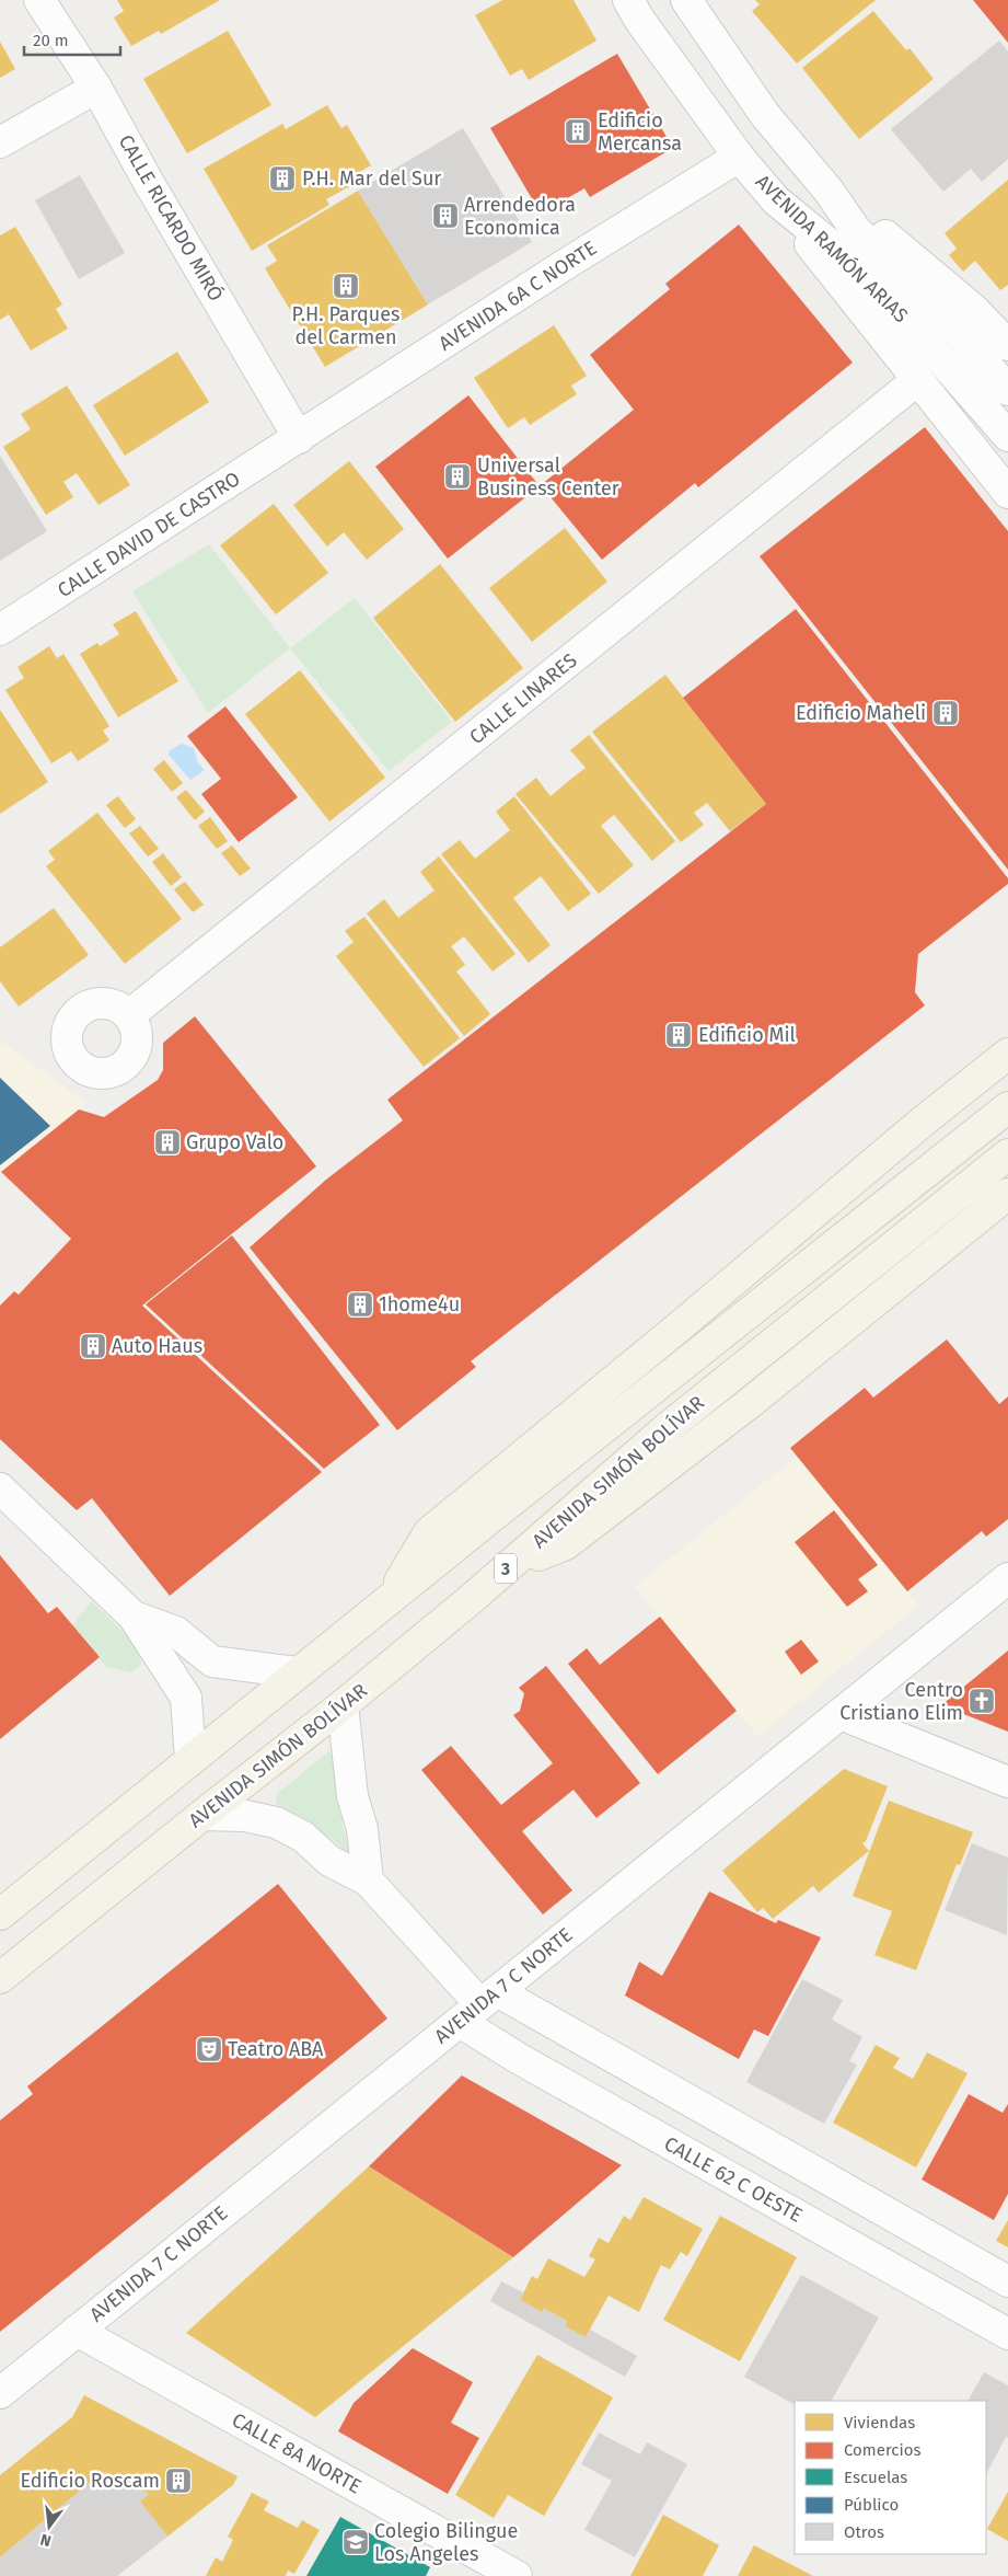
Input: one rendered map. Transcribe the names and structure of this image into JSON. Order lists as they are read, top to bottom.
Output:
{
  "streets": {
    "main road": ["AVENIDA SIMÓN BOLÍVAR", "3"],
    "street": [
      "CALLE RICARDO MIRÓ",
      "AVENIDA RAMÓN ARIAS",
      "AVENIDA 6A C NORTE",
      "CALLE DAVID DE CASTRO",
      "CALLE LINARES",
      "AVENIDA 7 C NORTE",
      "CALLE 62 C OESTE",
      "CALLE 8A NORTE"
    ]
  },
  "crossings": [
    ["CALLE RICARDO MIRÓ", "AVENIDA 6A C NORTE"],
    ["CALLE RICARDO MIRÓ", "CALLE DAVID DE CASTRO"],
    ["AVENIDA RAMÓN ARIAS", "AVENIDA 6A C NORTE"],
    ["AVENIDA 6A C NORTE", "CALLE DAVID DE CASTRO"],
    ["AVENIDA SIMÓN BOLÍVAR", "CALLE 62 C OESTE"],
    ["AVENIDA 7 C NORTE", "CALLE 62 C OESTE"],
    ["AVENIDA 7 C NORTE", "CALLE 8A NORTE"]
  ],
  "places": {
    "building": [
      "Edificio Mercansa",
      "P.H. Mar del Sur",
      "Arrendedora Economica",
      "P.H. Parques del Carmen",
      "Universal Business Center",
      "Edificio Maheli",
      "Edificio Mil",
      "Grupo Valo",
      "1home4u",
      "Auto Haus",
      "Edificio Roscam"
    ],
    "church": ["Centro Cristiano Elim"],
    "theatre": ["Teatro ABA"],
    "school or university": ["Colegio Bilingue Los Angeles"]
  },
  "legend": [
    "Viviendas",
    "Comercios",
    "Escuelas",
    "Público",
    "Otros"
  ],
  "scale_bar": "20 m",
  "north": "bottom"
}
